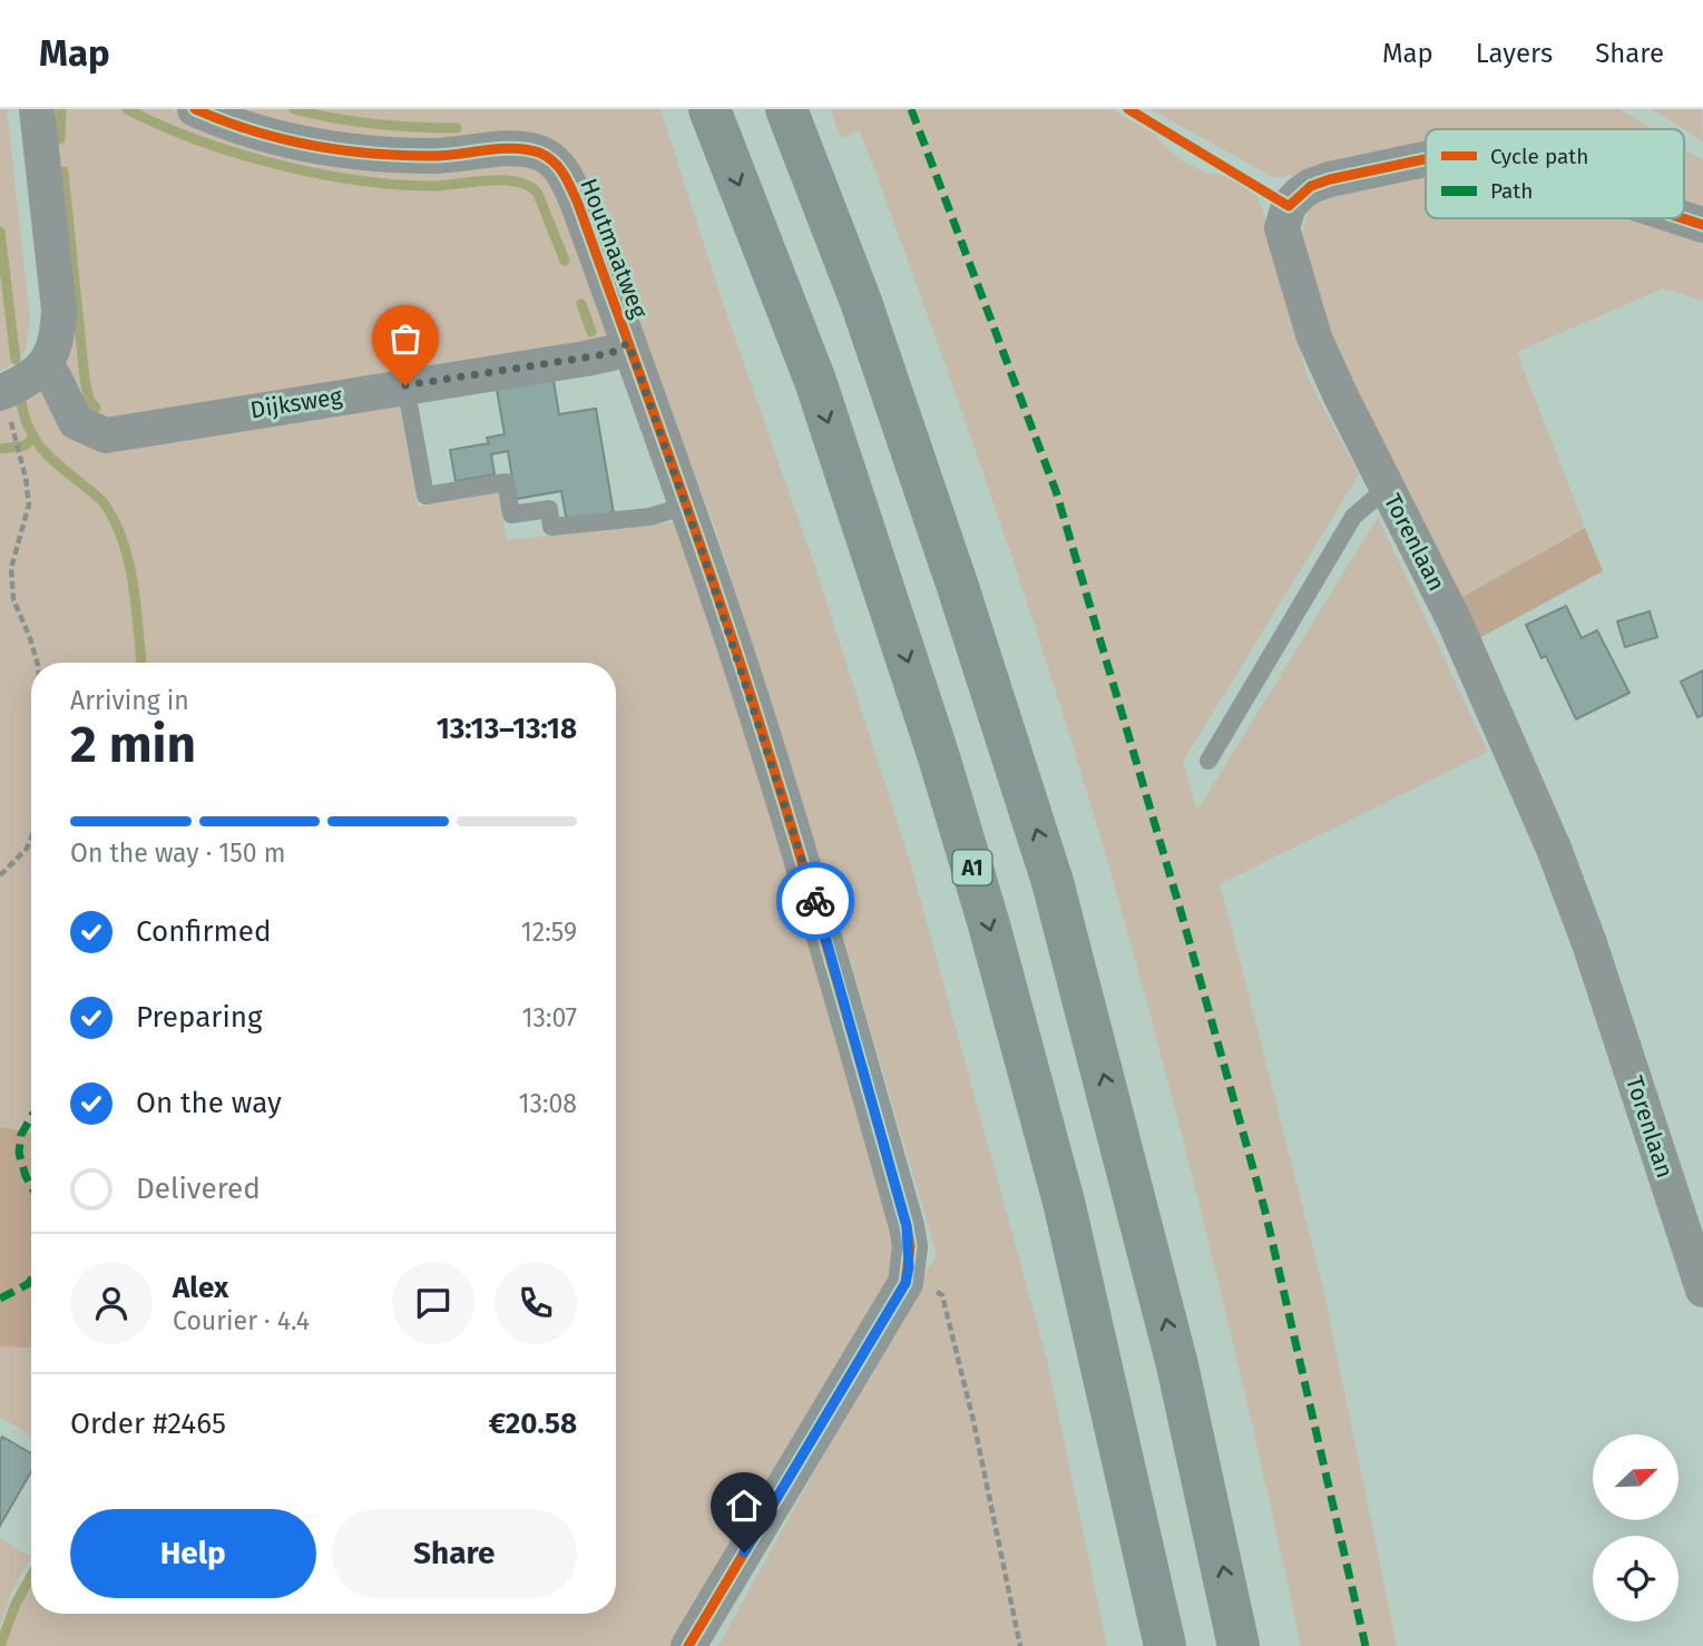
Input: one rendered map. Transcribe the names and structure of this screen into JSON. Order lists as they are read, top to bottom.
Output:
{
  "streets": {
    "highway": ["A1"],
    "street": ["Houtmaatweg", "Dijksweg", "Torenlaan"]
  },
  "crossings": [
    ["Houtmaatweg", "Dijksweg"]
  ],
  "legend": ["Cycle path", "Path"],
  "north": "top right",
  "page": {
    "header": "Map",
    "nav": ["Map", "Layers", "Share"],
    "heading": ["2 min", "Arriving in", "13:13–13:18"],
    "panel": [
      "Alex",
      "Courier · 4.4",
      "Order #2465",
      "€20.58"
    ],
    "bar": "On the way · 150 m",
    "list": [
      ["Confirmed", "12:59"],
      ["Preparing", "13:07"],
      ["On the way", "13:08"],
      "Delivered"
    ],
    "buttons": ["Help", "Share"]
  }
}
